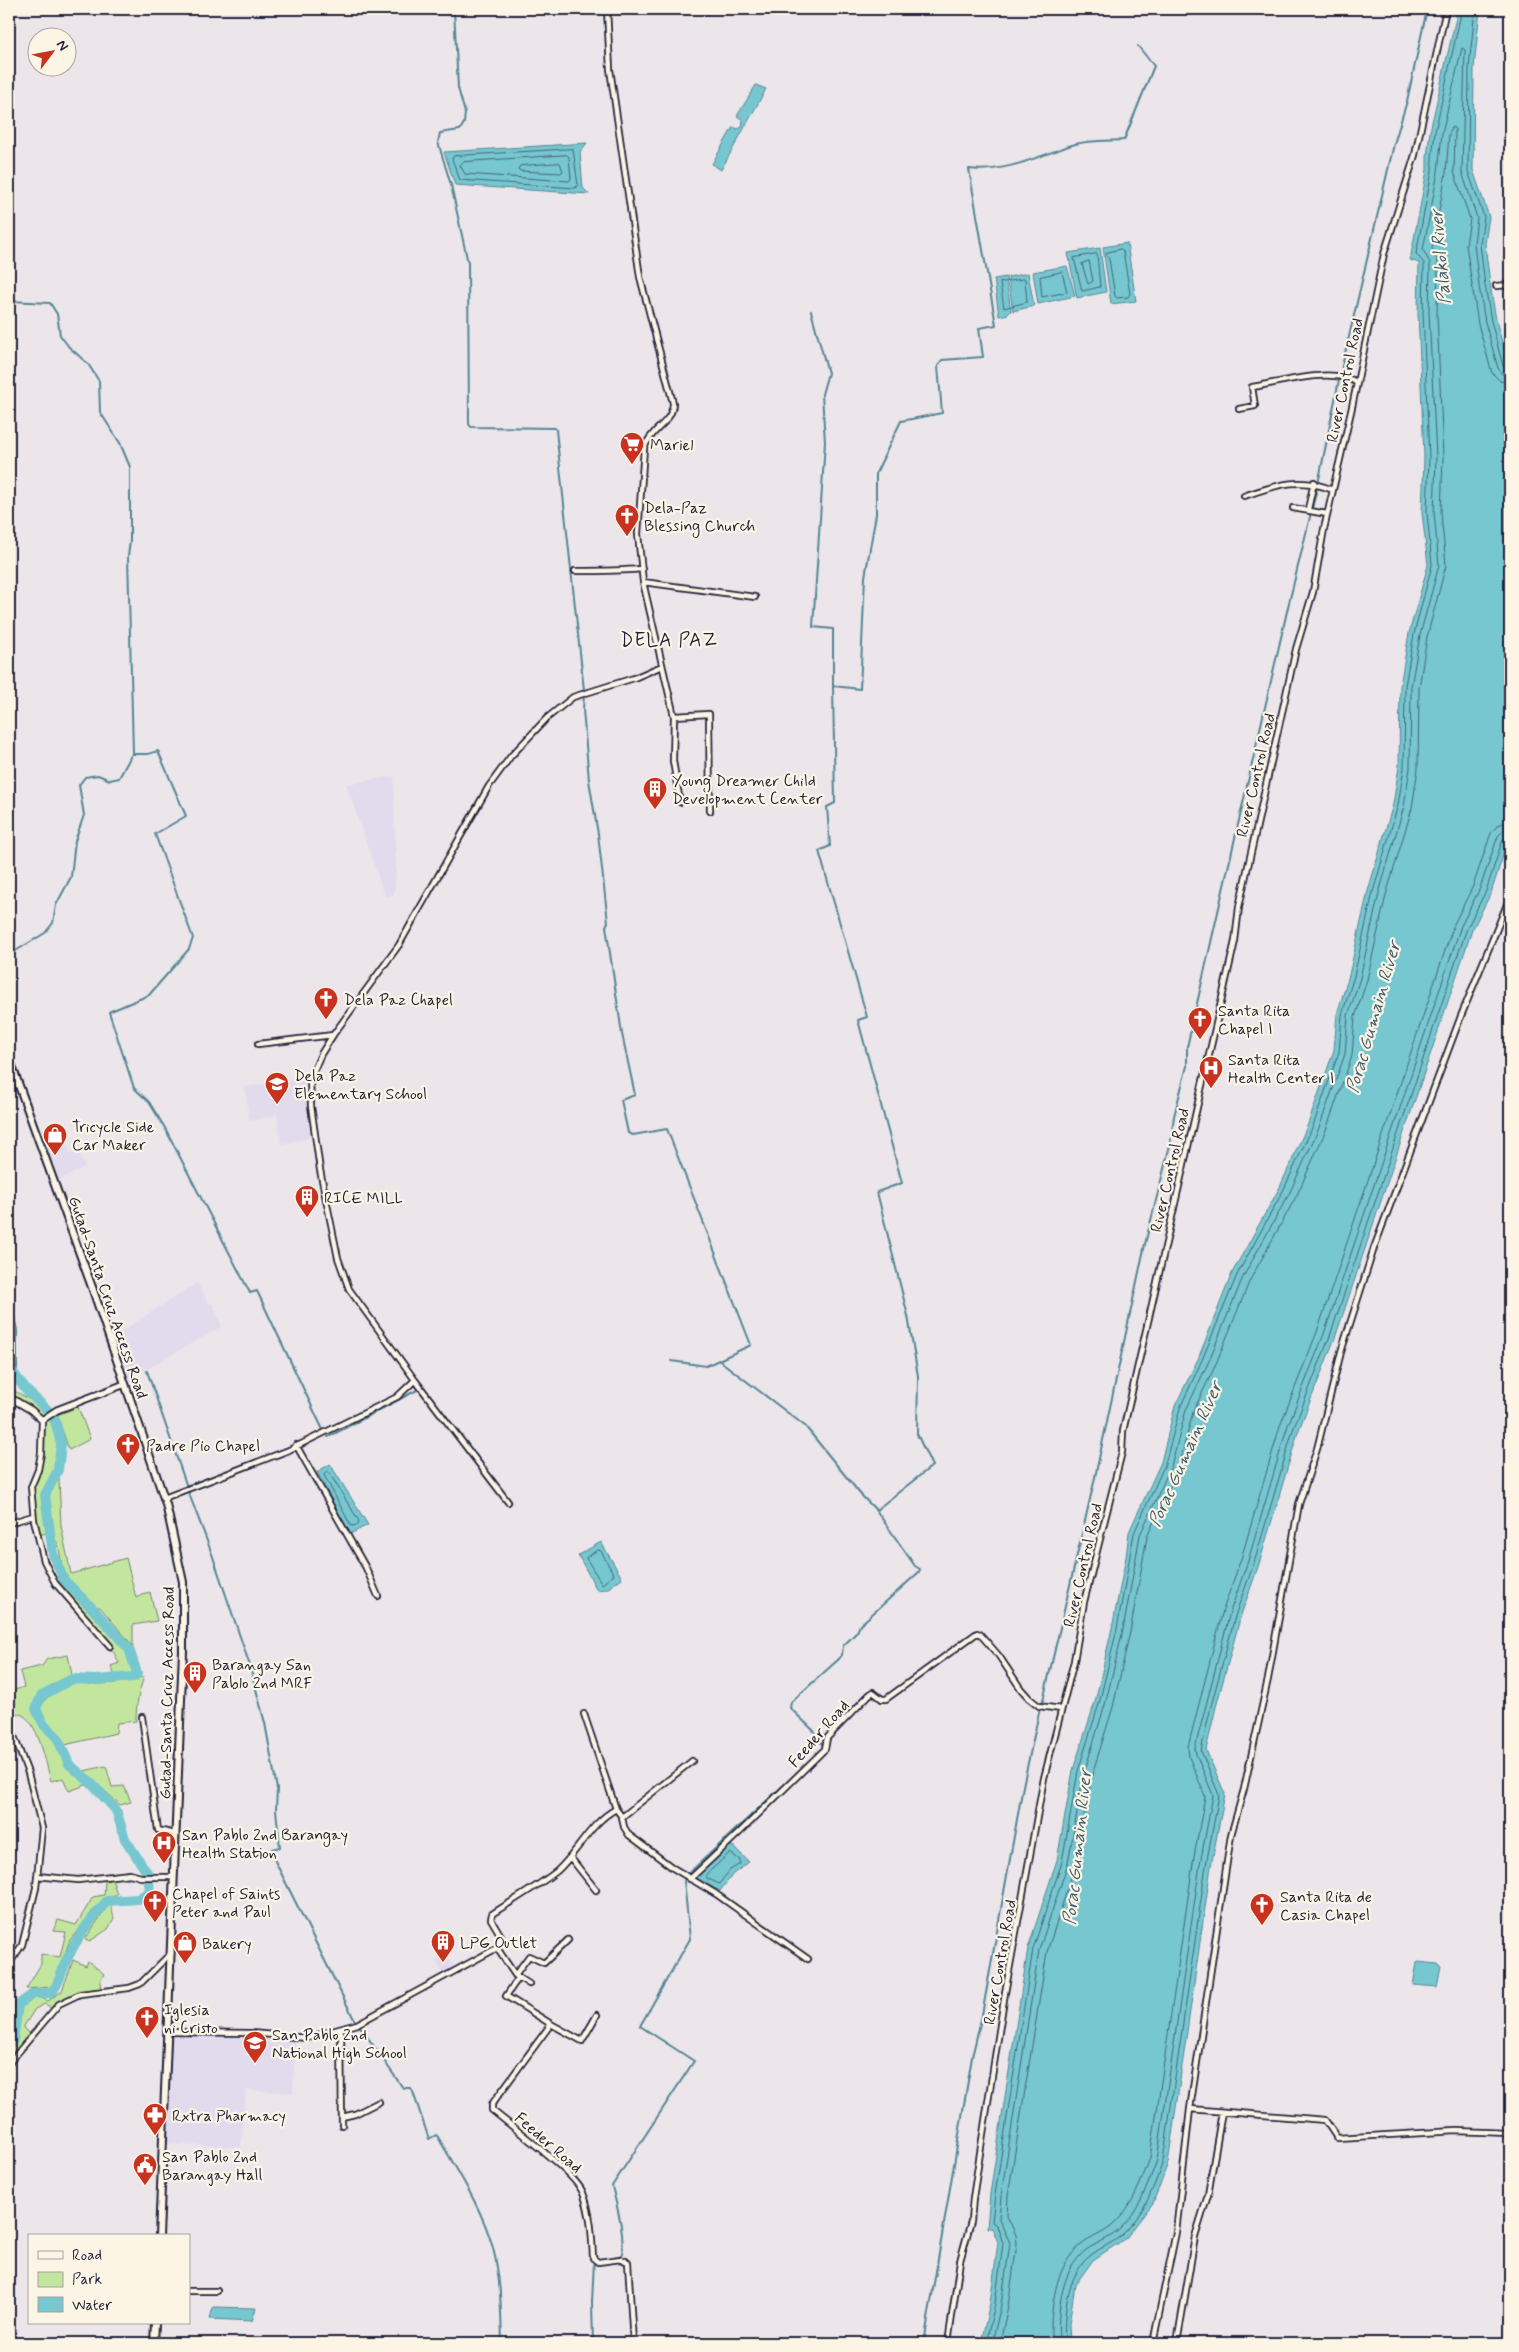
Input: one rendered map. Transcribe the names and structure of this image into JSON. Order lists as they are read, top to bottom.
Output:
{
  "streets": {
    "main road": ["Gutad-Santa Cruz Access Road"],
    "street": ["River Control Road", "Feeder Road"]
  },
  "crossings": [
    ["River Control Road", "Feeder Road"]
  ],
  "districts": ["DELA PAZ"],
  "water": ["Palakol River", "Porac Gumain River"],
  "places": {
    "supermarket": ["Mariel"],
    "church": [
      "Dela-Paz Blessing Church",
      "Dela Paz Chapel",
      "Santa Rita Chapel I",
      "Padre Pio Chapel",
      "Chapel of Saints Peter and Paul",
      "Santa Rita de Casia Chapel",
      "Iglesia ni Cristo"
    ],
    "building": [
      "Young Dreamer Child Development Center",
      "RICE MILL",
      "Barangay San Pablo 2nd MRF",
      "LPG Outlet"
    ],
    "hospital": ["Santa Rita Health Center I", "San Pablo 2nd Barangay Health Station"],
    "school or university": ["Dela Paz Elementary School", "San Pablo 2nd National High School"],
    "shop": ["Tricycle Side Car Maker", "Bakery"],
    "pharmacy": ["Rxtra Pharmacy"],
    "public building": ["San Pablo 2nd Barangay Hall"]
  },
  "legend": ["Road", "Park", "Water"],
  "north": "top right"
}
